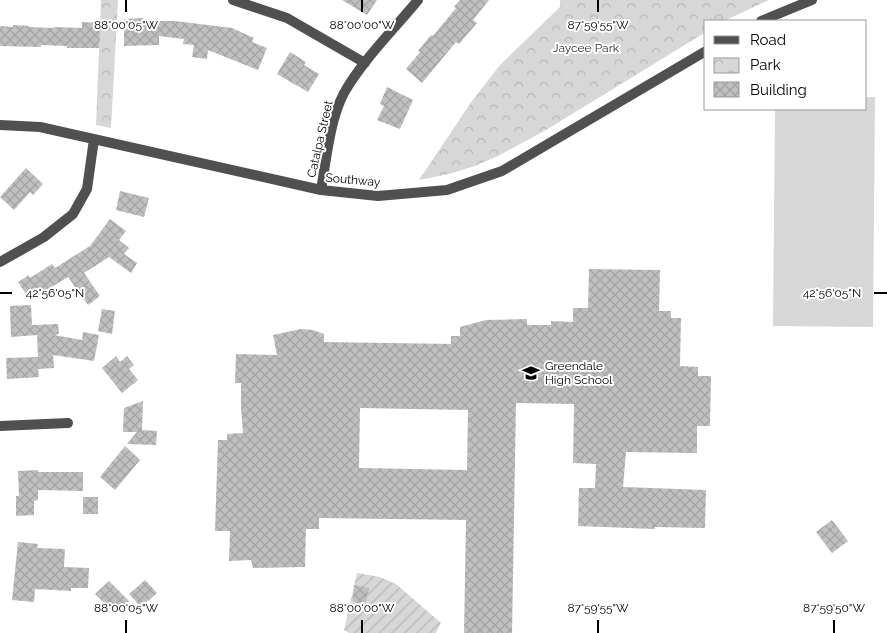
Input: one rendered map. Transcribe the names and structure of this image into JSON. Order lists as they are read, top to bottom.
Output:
{
  "streets": {
    "street": ["Catalpa Street", "Southway"]
  },
  "crossings": [
    ["Catalpa Street", "Southway"]
  ],
  "parks": ["Jaycee Park"],
  "places": {
    "school or university": ["Greendale High School"]
  },
  "legend": ["Road", "Park", "Building"],
  "coordinates": [
    "88°00'05\"W",
    "88°00'00\"W",
    "87°59'55\"W",
    "42°56'05\"N",
    "87°59'50\"W"
  ]
}
